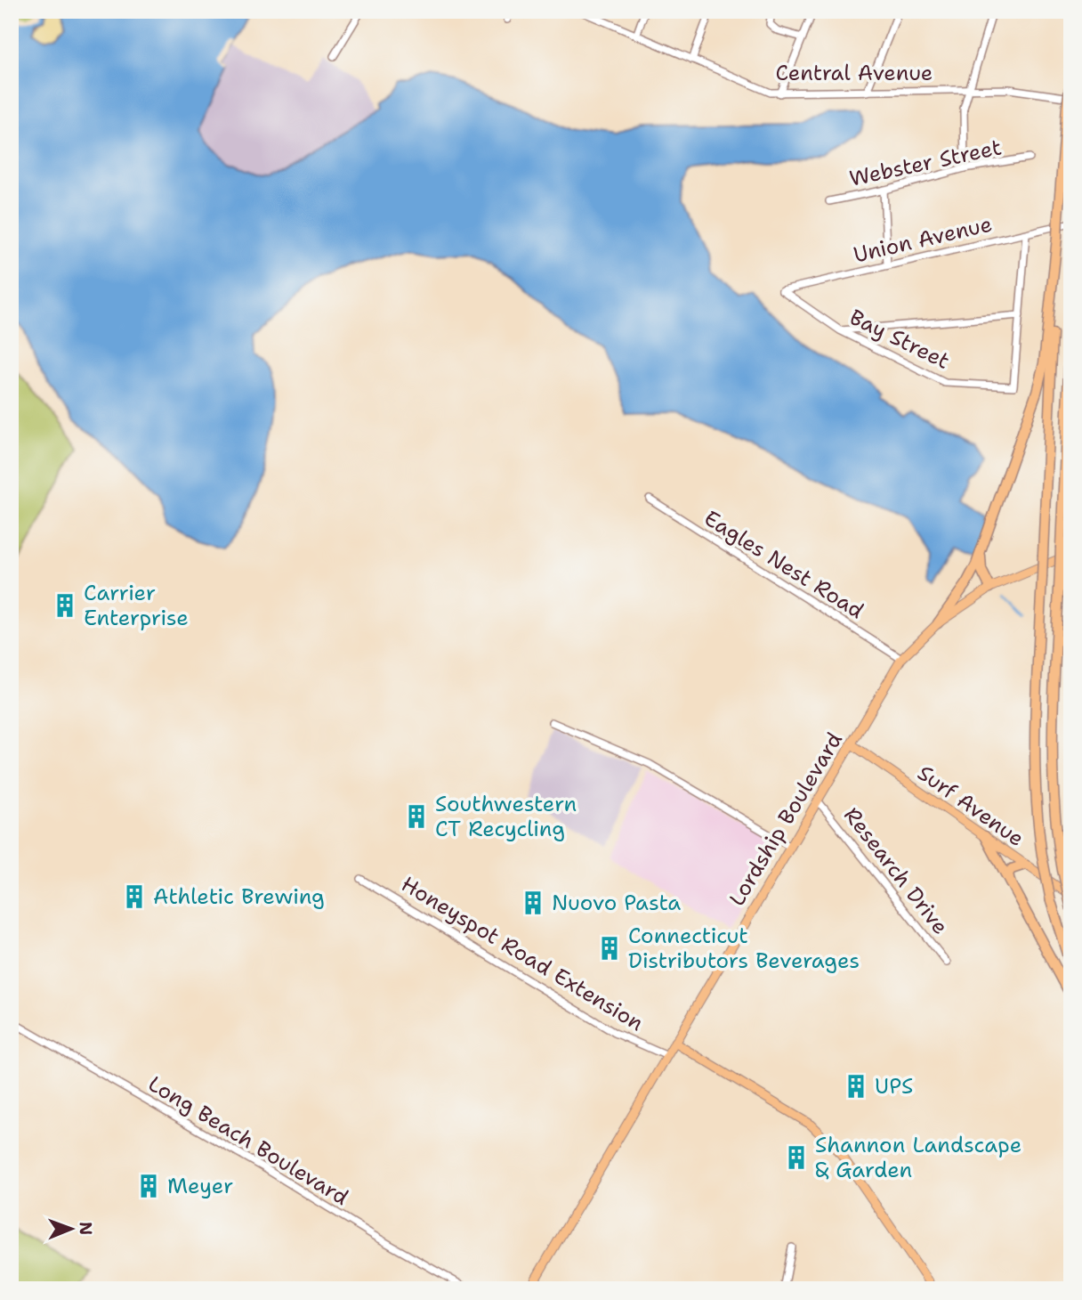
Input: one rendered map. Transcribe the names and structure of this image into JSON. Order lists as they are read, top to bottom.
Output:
{
  "streets": {
    "main road": ["Surf Avenue", "Lordship Boulevard"],
    "street": [
      "Central Avenue",
      "Webster Street",
      "Union Avenue",
      "Bay Street",
      "Eagles Nest Road",
      "Research Drive",
      "Honeyspot Road Extension",
      "Long Beach Boulevard"
    ]
  },
  "crossings": [
    ["Union Avenue", "Bay Street"],
    ["Eagles Nest Road", "Lordship Boulevard"],
    ["Surf Avenue", "Lordship Boulevard"],
    ["Lordship Boulevard", "Research Drive"],
    ["Lordship Boulevard", "Honeyspot Road Extension"]
  ],
  "places": {
    "building": [
      "Carrier Enterprise",
      "Southwestern CT Recycling",
      "Athletic Brewing",
      "Nuovo Pasta",
      "Connecticut Distributors Beverages",
      "UPS",
      "Shannon Landscape & Garden",
      "Meyer"
    ]
  },
  "north": "right"
}
